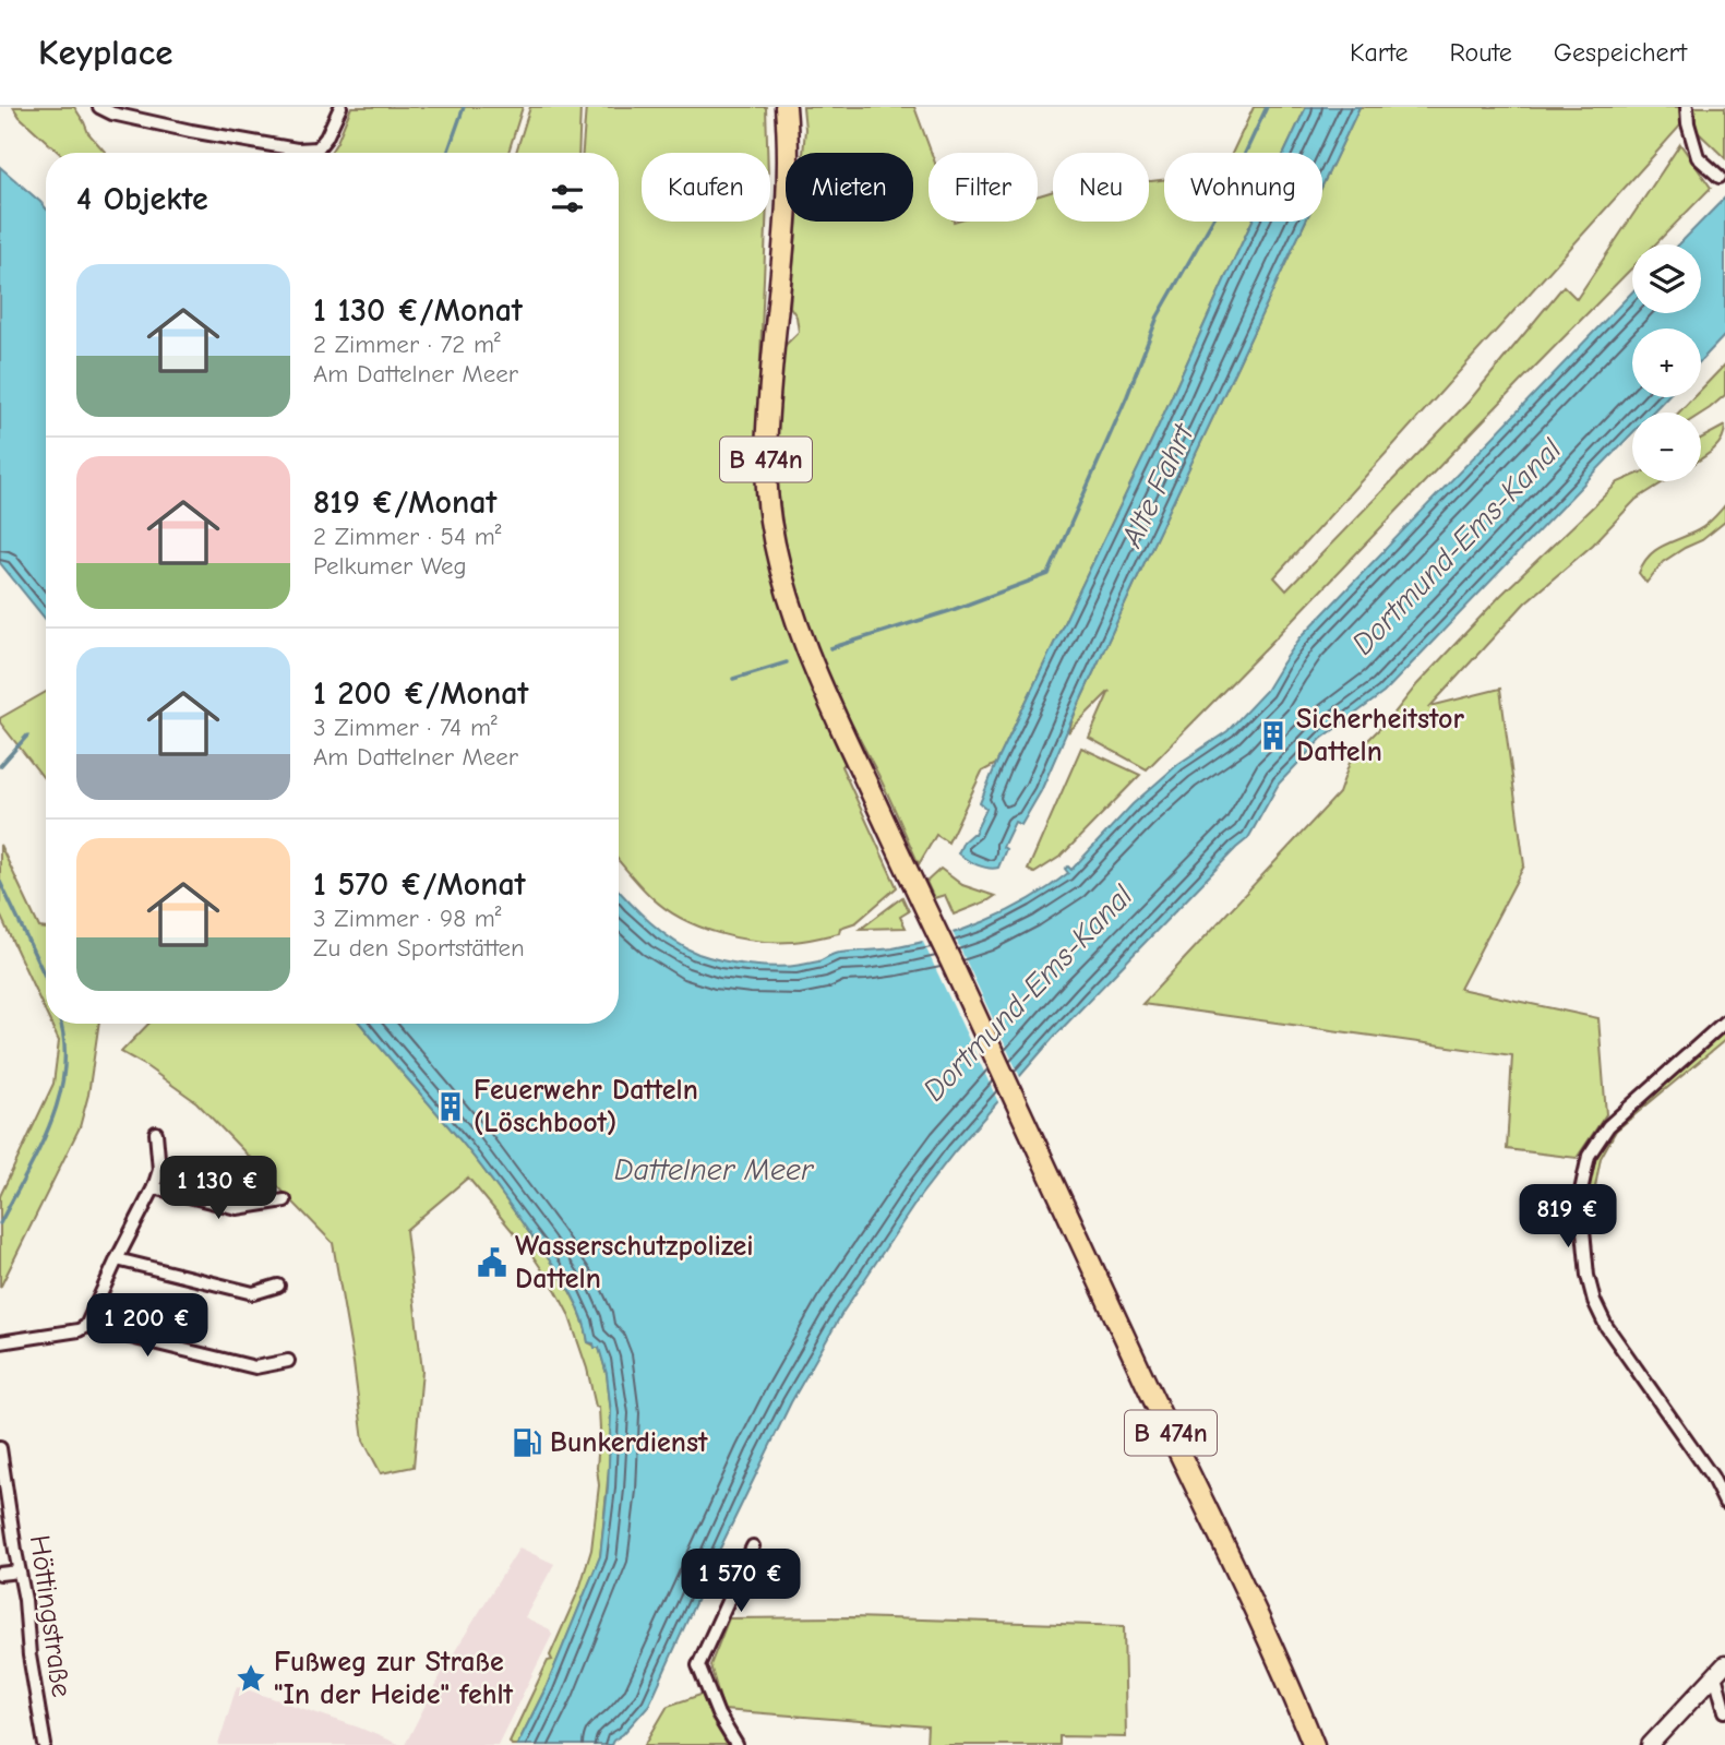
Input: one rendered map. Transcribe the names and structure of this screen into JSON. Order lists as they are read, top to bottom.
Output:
{
  "streets": {
    "main road": ["B 474n"],
    "street": ["Höttingstraße"]
  },
  "water": ["Alte Fahrt", "Dortmund-Ems-Kanal", "Dattelner Meer"],
  "places": {
    "building": ["Sicherheitstor Datteln", "Feuerwehr Datteln (Löschboot)"],
    "public building": ["Wasserschutzpolizei Datteln"],
    "fuel station": ["Bunkerdienst"],
    "place": ["Fußweg zur Straße \"In der Heide\" fehlt"]
  },
  "page": {
    "header": "Keyplace",
    "nav": ["Karte", "Route", "Gespeichert"],
    "chip": [
      "Kaufen",
      "Mieten",
      "Filter",
      "Neu",
      "Wohnung"
    ],
    "heading": "4 Objekte",
    "map_buttons": ["+", "−"],
    "list": [
      {
        "name": "1 130 €/Monat",
        "note": "2 Zimmer · 72 m² · Am Dattelner Meer"
      },
      {
        "name": "819 €/Monat",
        "note": "2 Zimmer · 54 m² · Pelkumer Weg"
      },
      {
        "name": "1 200 €/Monat",
        "note": "3 Zimmer · 74 m² · Am Dattelner Meer"
      },
      {
        "name": "1 570 €/Monat",
        "note": "3 Zimmer · 98 m² · Zu den Sportstätten"
      }
    ],
    "price": [
      "1 130 €",
      "819 €",
      "1 200 €",
      "1 570 €"
    ]
  }
}
